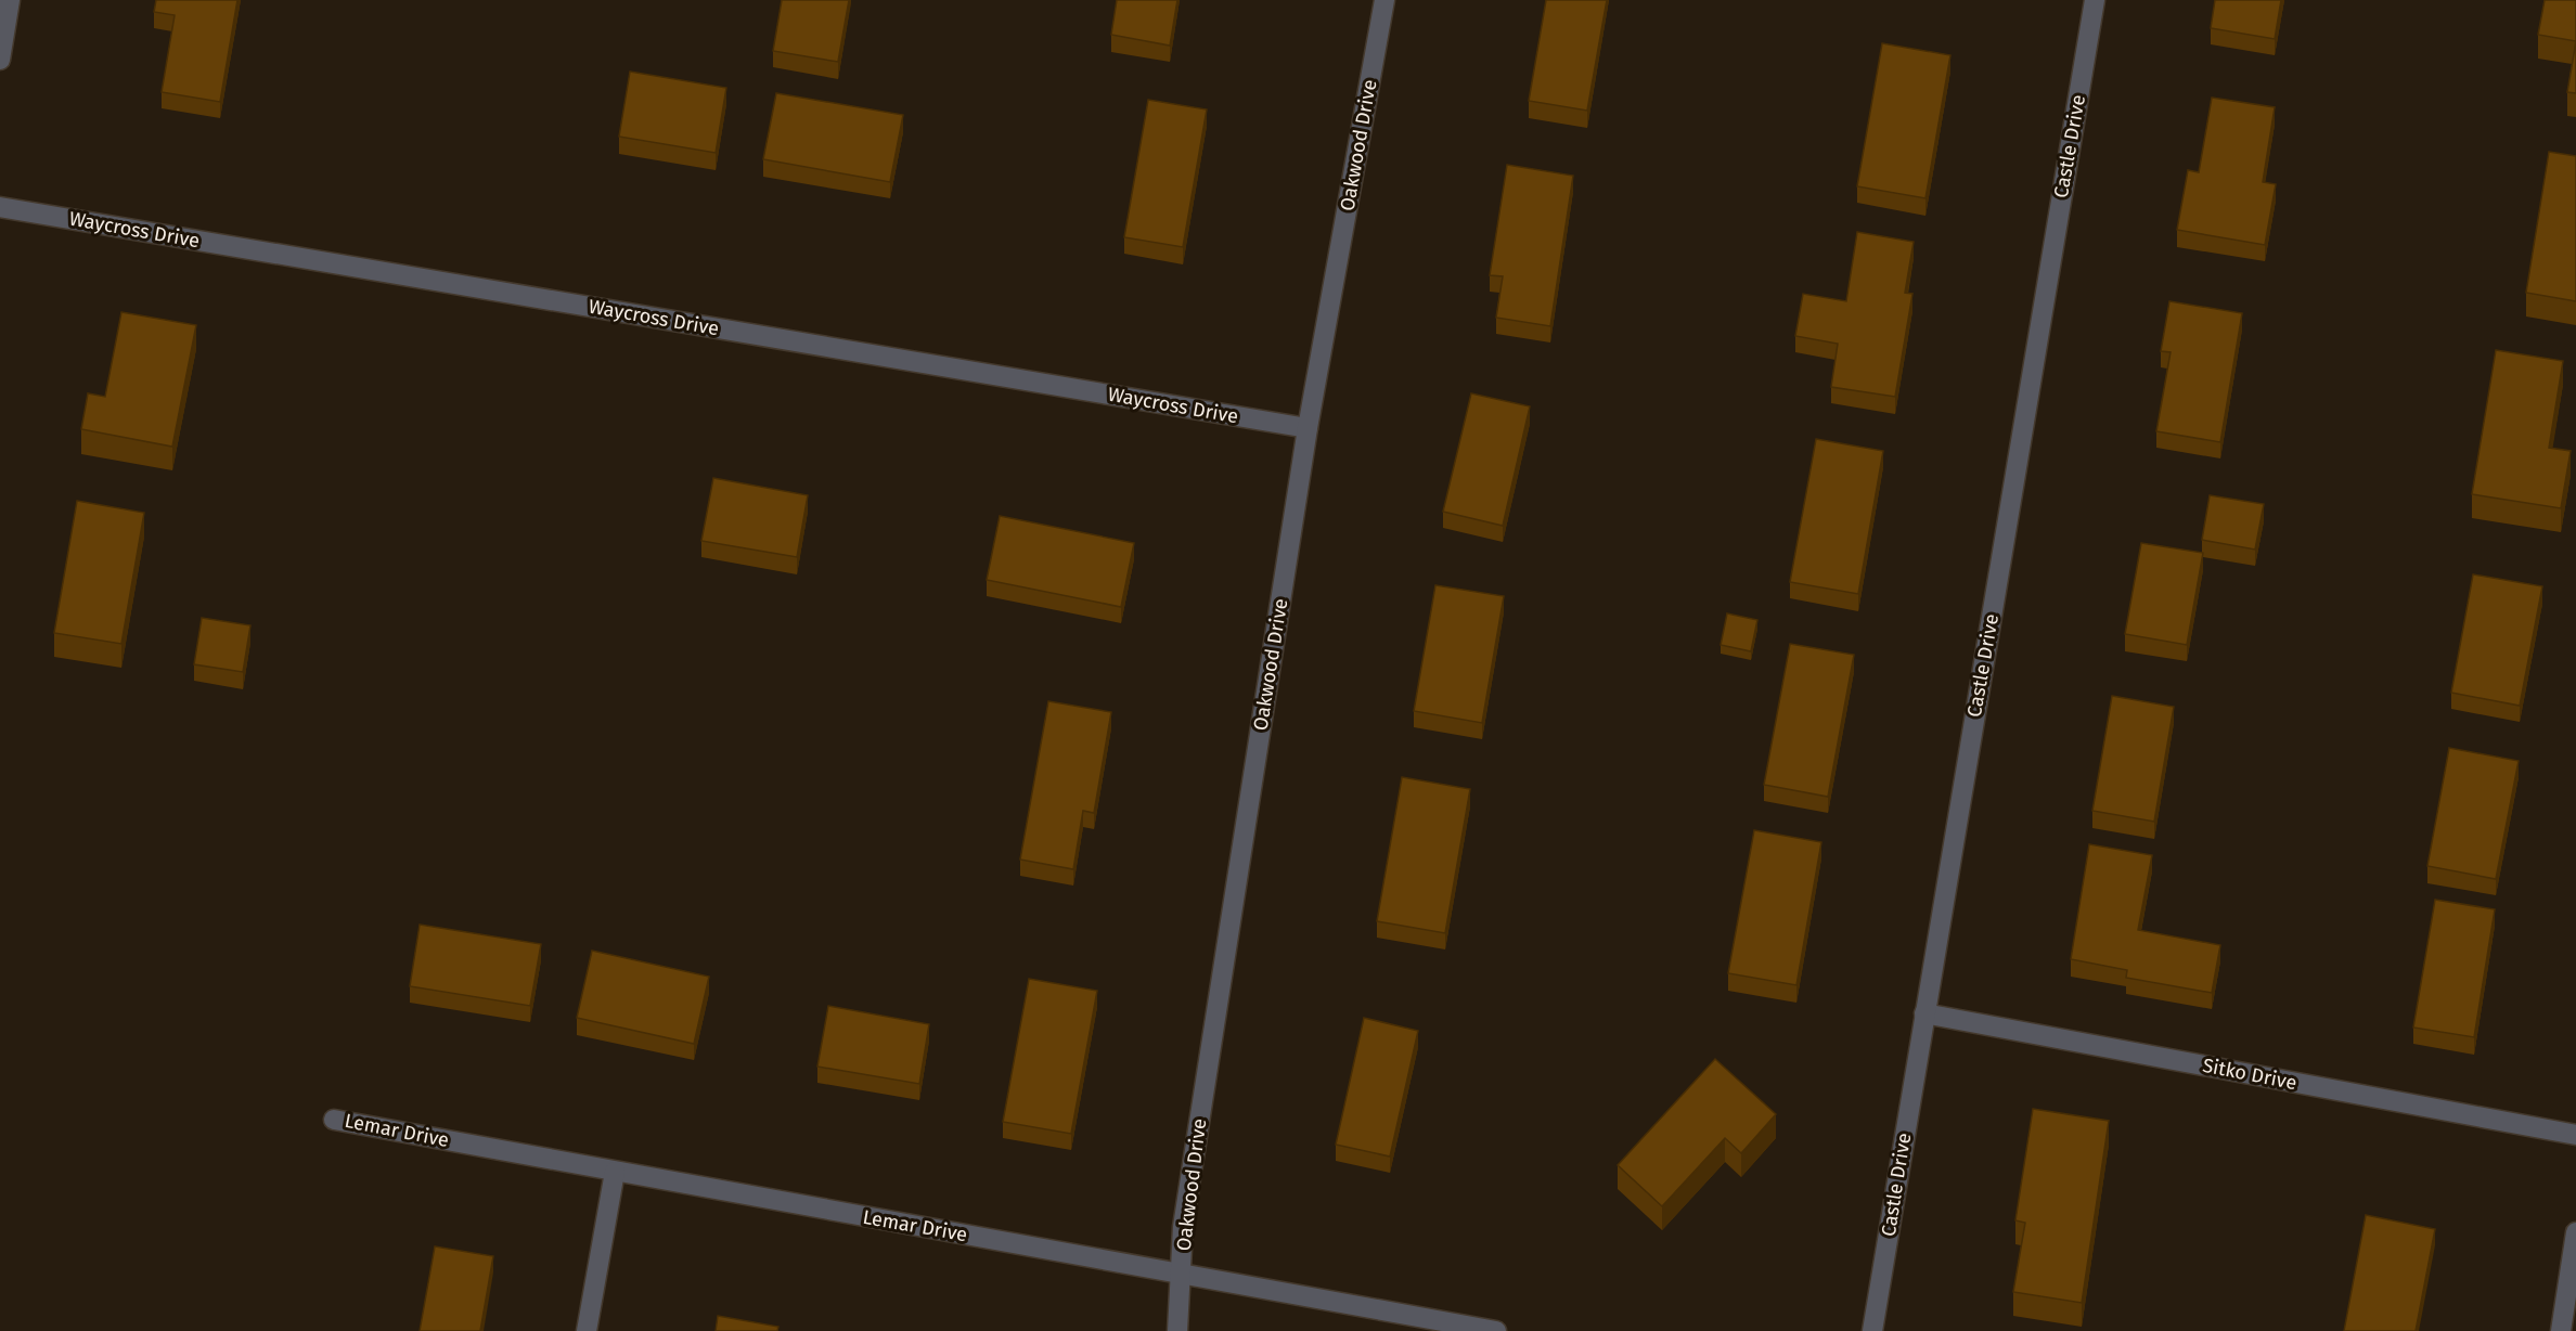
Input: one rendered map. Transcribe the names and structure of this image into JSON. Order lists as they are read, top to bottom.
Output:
{
  "streets": {
    "street": [
      "Oakwood Drive",
      "Castle Drive",
      "Waycross Drive",
      "Sitko Drive",
      "Lemar Drive"
    ]
  },
  "crossings": [
    ["Oakwood Drive", "Waycross Drive"],
    ["Oakwood Drive", "Lemar Drive"],
    ["Castle Drive", "Sitko Drive"]
  ]
}
